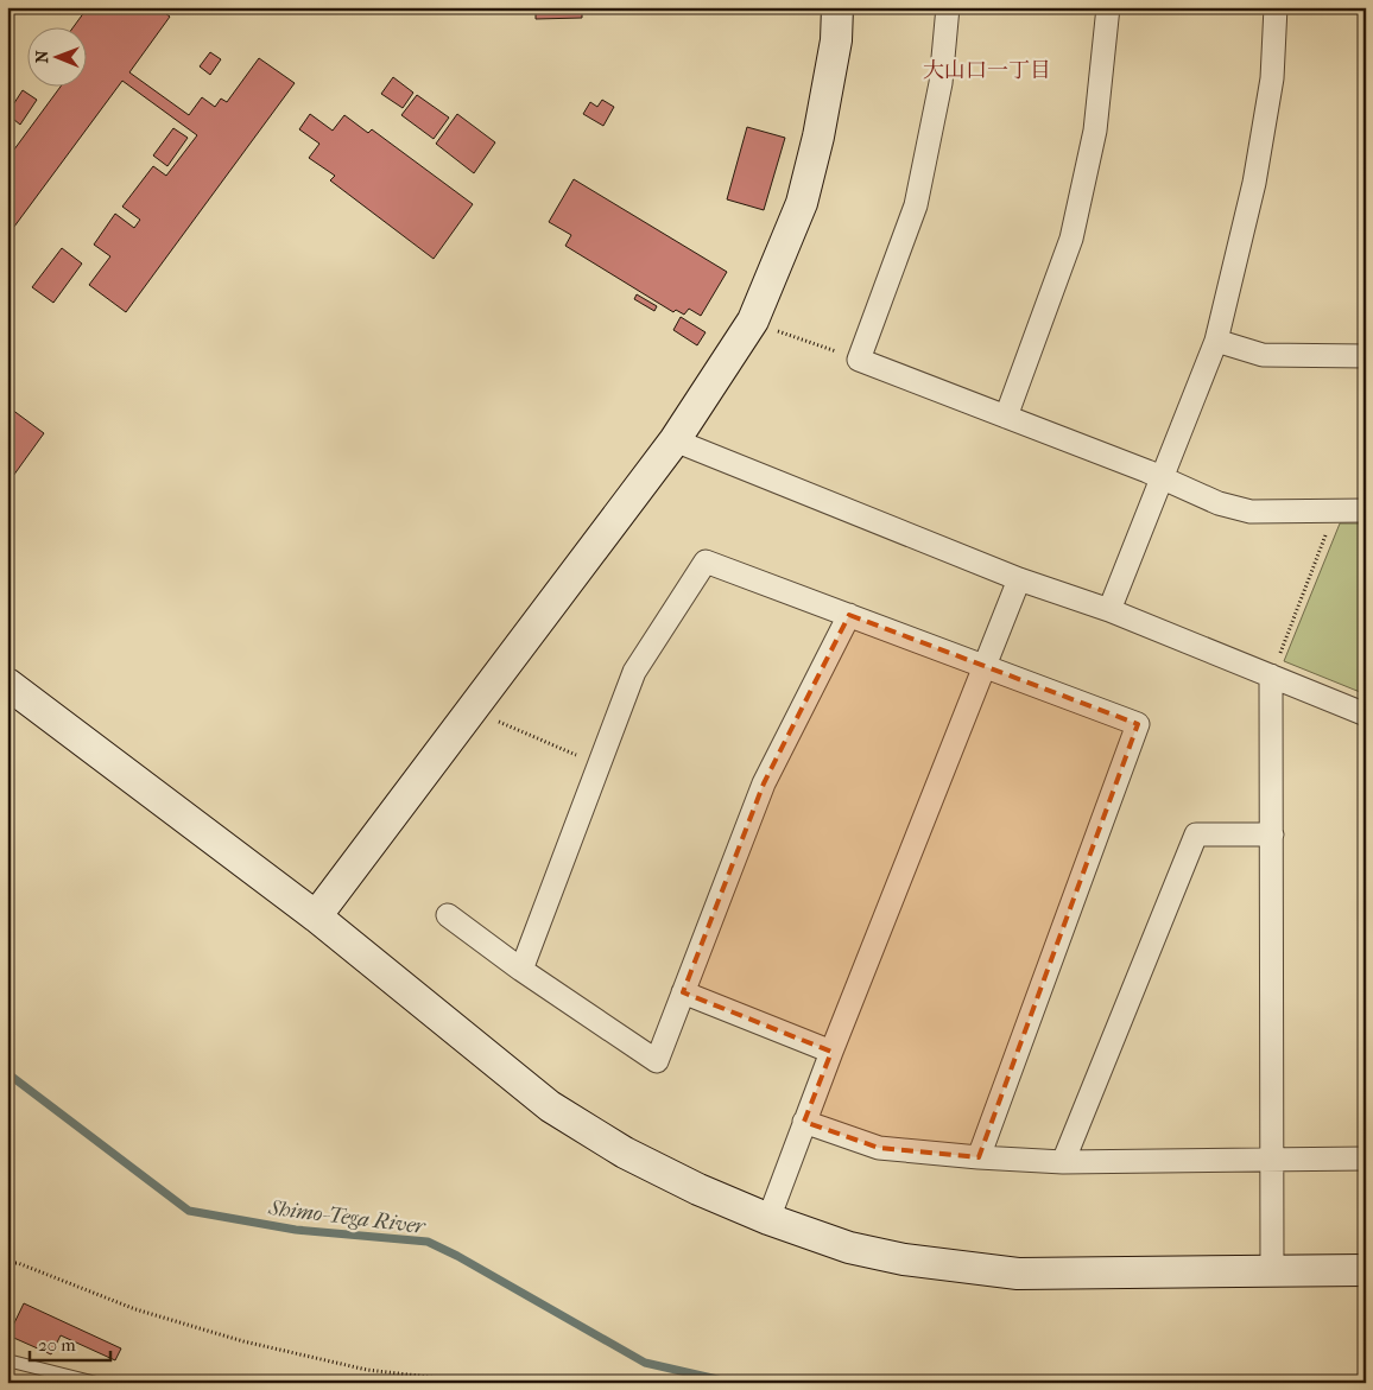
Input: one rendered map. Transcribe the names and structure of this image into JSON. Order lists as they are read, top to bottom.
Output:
{
  "districts": ["大山口一丁目"],
  "water": ["Shimo-Tega River"],
  "scale_bar": "20 m",
  "north": "left"
}
